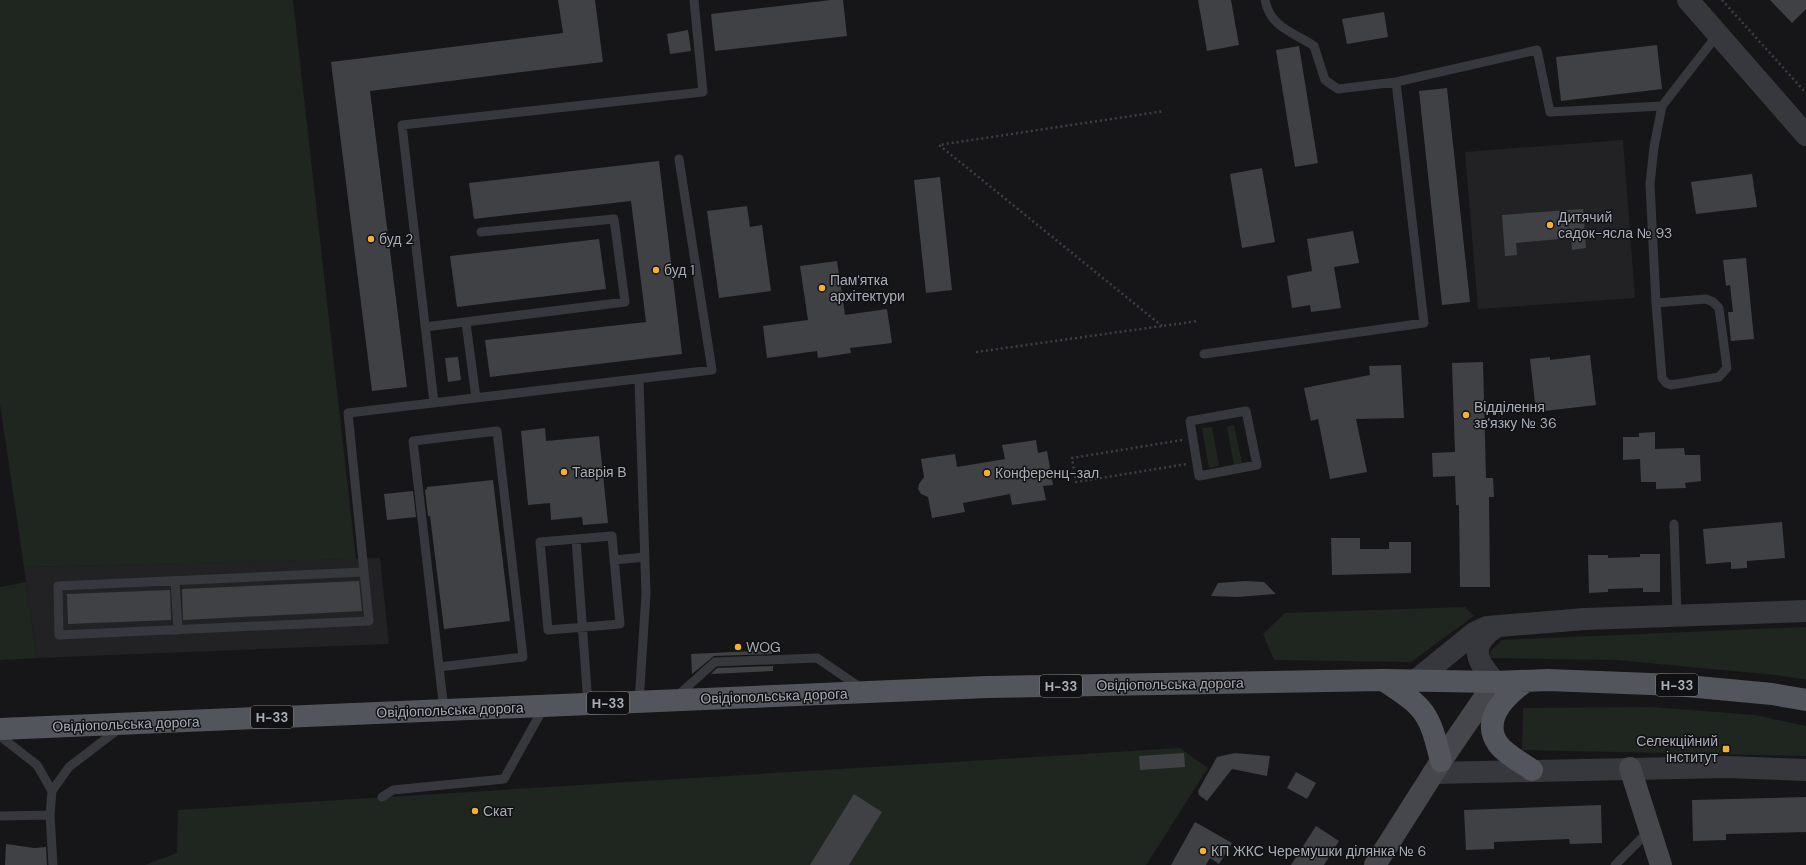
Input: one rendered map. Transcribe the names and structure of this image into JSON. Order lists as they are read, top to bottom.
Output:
{
  "streets": {
    "main road": ["Овідіопольська дорога", "Н-33"]
  },
  "places": {
    "other": [
      "Дитячий садок-ясла № 93",
      "буд 2",
      "буд 1",
      "Пам'ятка архітектури",
      "Відділення зв'язку № 36",
      "Таврія В",
      "Конференц-зал",
      "WOG",
      "Скат",
      "КП ЖКС Черемушки ділянка № 6"
    ],
    "transit": ["Селекційний інститут"]
  }
}
